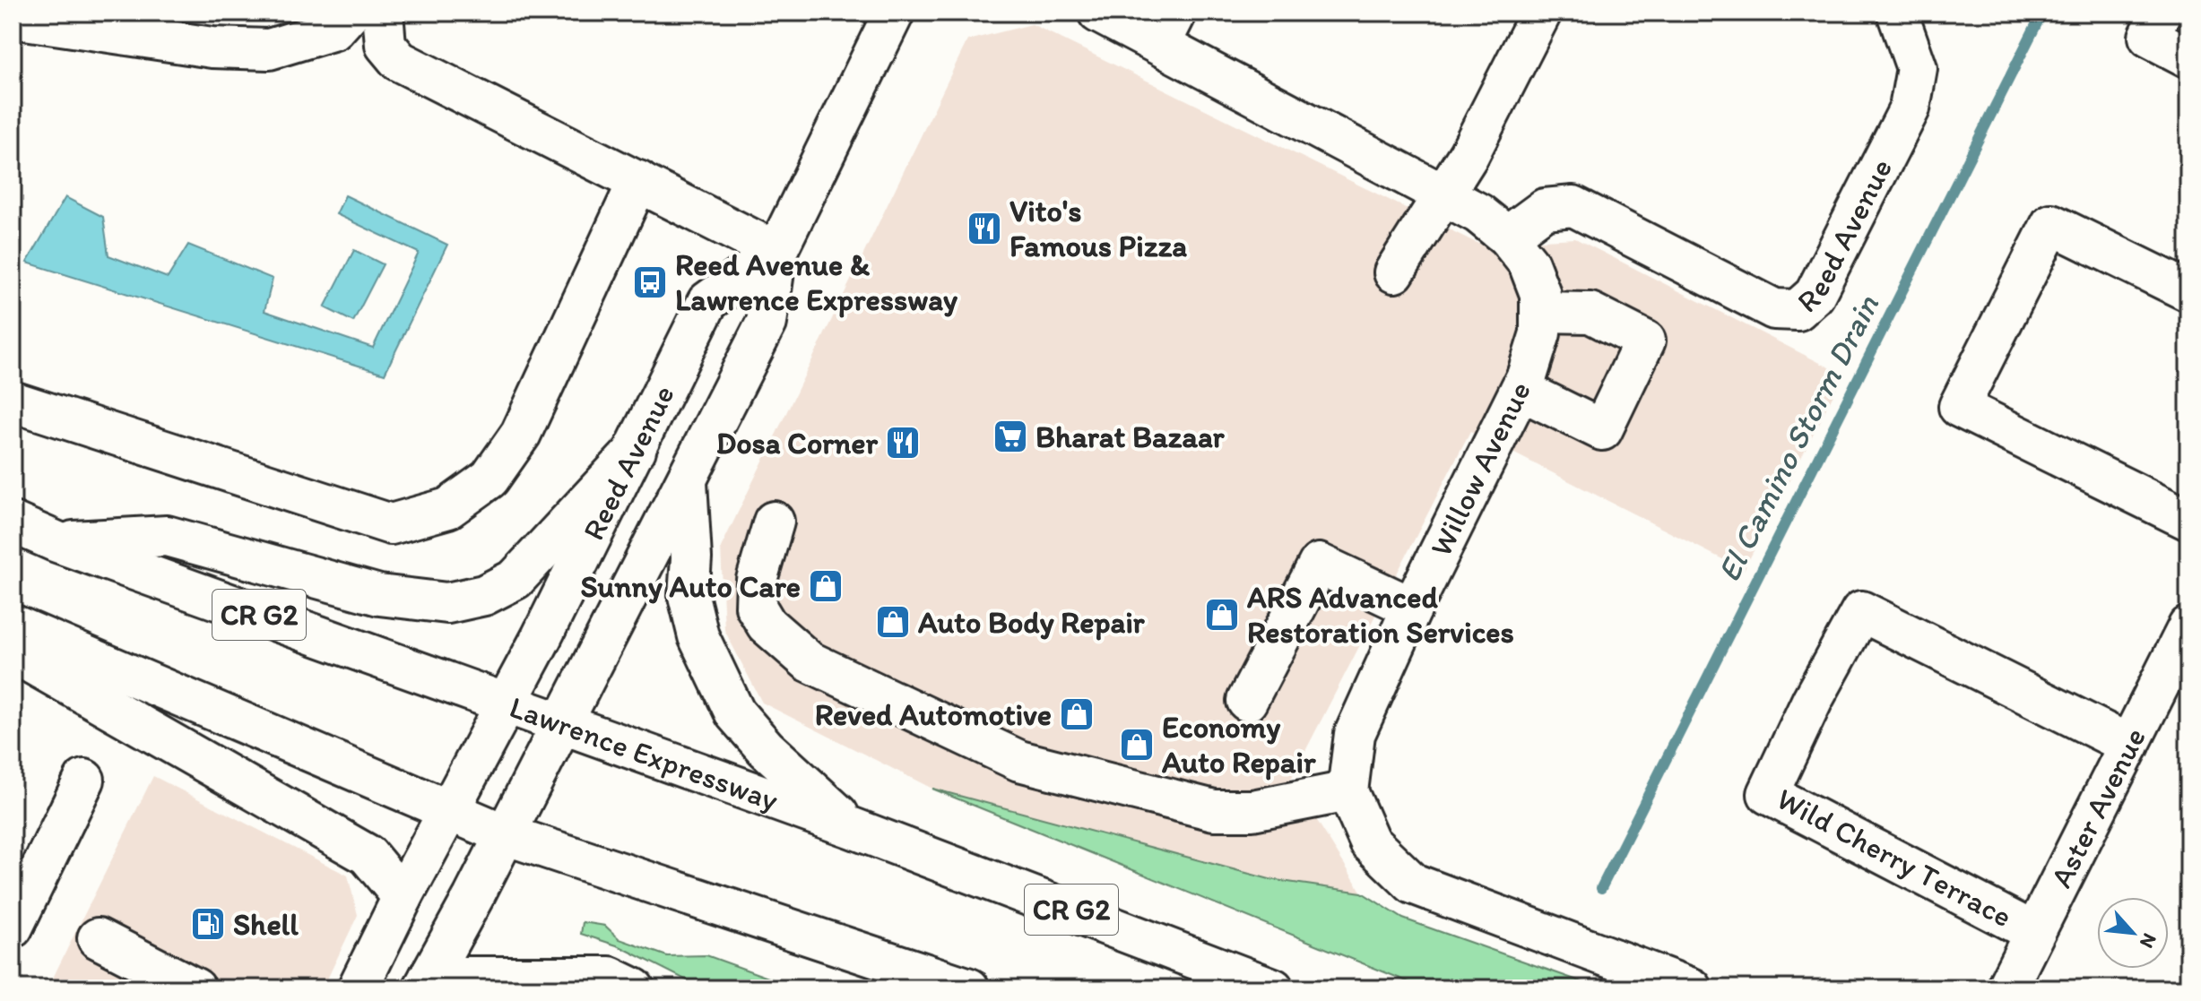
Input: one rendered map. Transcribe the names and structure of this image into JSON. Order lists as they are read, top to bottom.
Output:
{
  "streets": {
    "main road": [
      "Reed Avenue",
      "Willow Avenue",
      "CR G2",
      "Lawrence Expressway",
      "Aster Avenue",
      "Wild Cherry Terrace"
    ]
  },
  "crossings": [
    ["Reed Avenue", "Willow Avenue"],
    ["Reed Avenue", "Lawrence Expressway"],
    ["Aster Avenue", "Wild Cherry Terrace"]
  ],
  "water": ["El Camino Storm Drain"],
  "places": {
    "restaurant": ["Vito's Famous Pizza", "Dosa Corner"],
    "bus stop": ["Reed Avenue & Lawrence Expressway"],
    "supermarket": ["Bharat Bazaar"],
    "shop": [
      "Sunny Auto Care",
      "ARS Advanced Restoration Services",
      "Auto Body Repair",
      "Reved Automotive",
      "Economy Auto Repair"
    ],
    "fuel station": ["Shell"]
  },
  "north": "bottom right"
}
